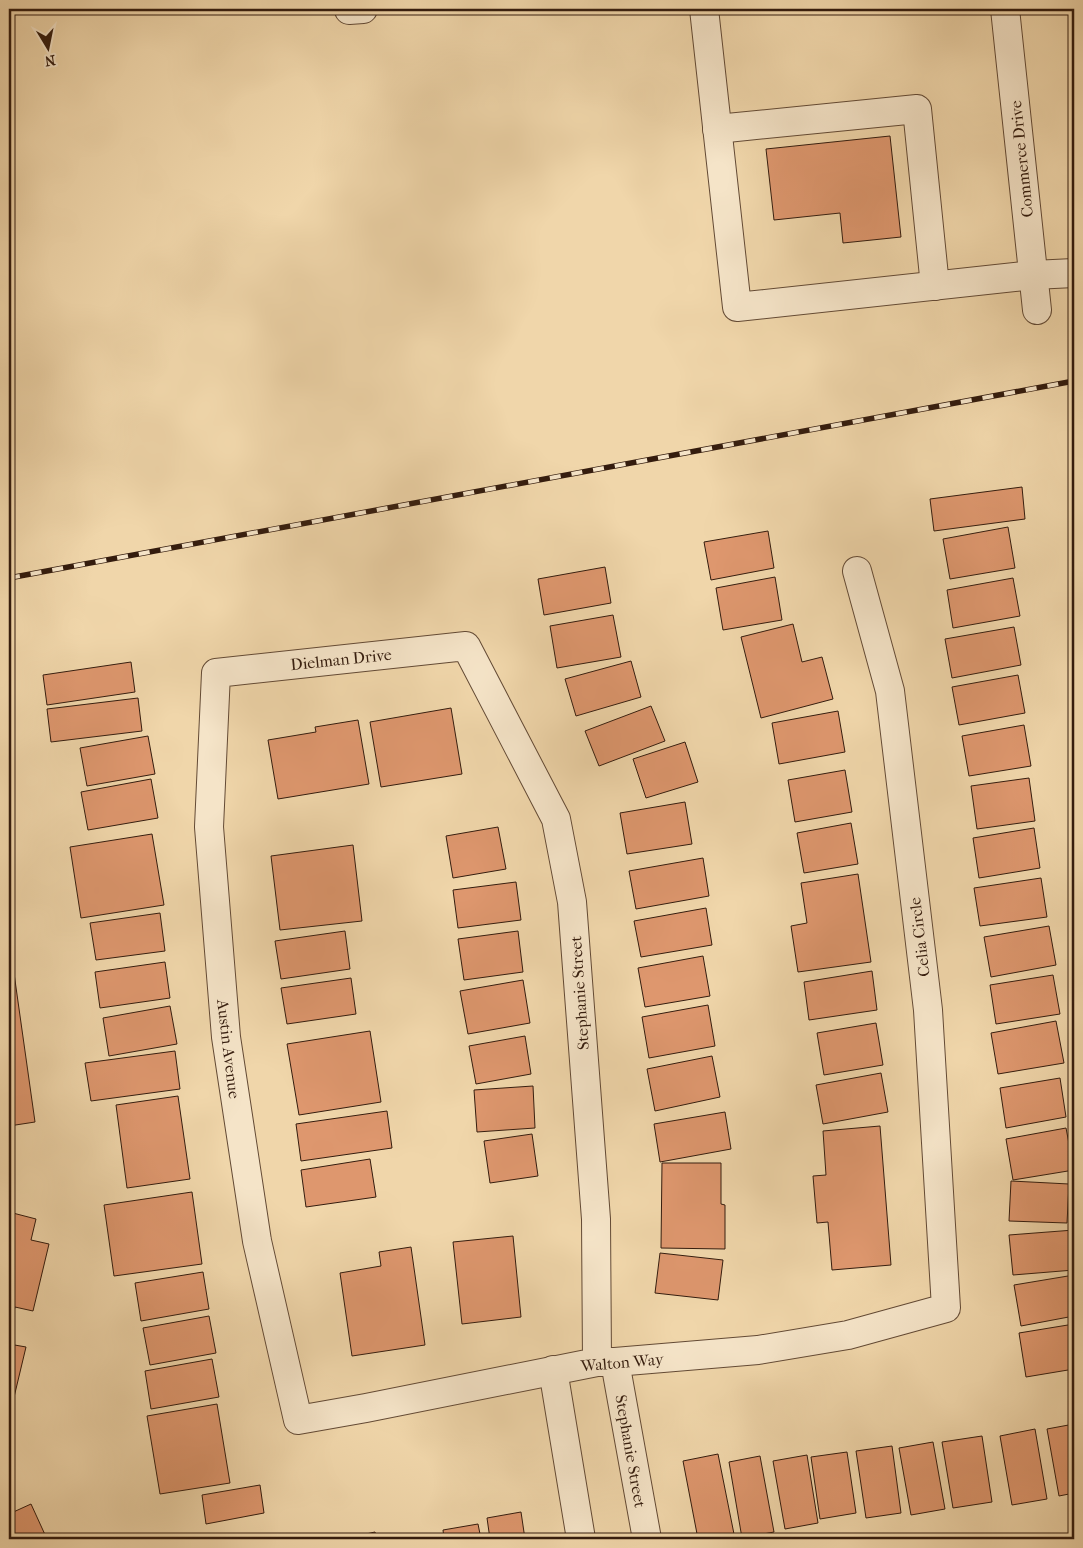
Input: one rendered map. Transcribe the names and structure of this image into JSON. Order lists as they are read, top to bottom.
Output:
{
  "streets": {
    "street": [
      "Commerce Drive",
      "Dielman Drive",
      "Celia Circle",
      "Stephanie Street",
      "Austin Avenue",
      "Walton Way"
    ]
  },
  "crossings": [
    ["Dielman Drive", "Stephanie Street"],
    ["Dielman Drive", "Austin Avenue"],
    ["Celia Circle", "Walton Way"],
    ["Stephanie Street", "Walton Way"],
    ["Austin Avenue", "Walton Way"]
  ],
  "north": "bottom"
}
